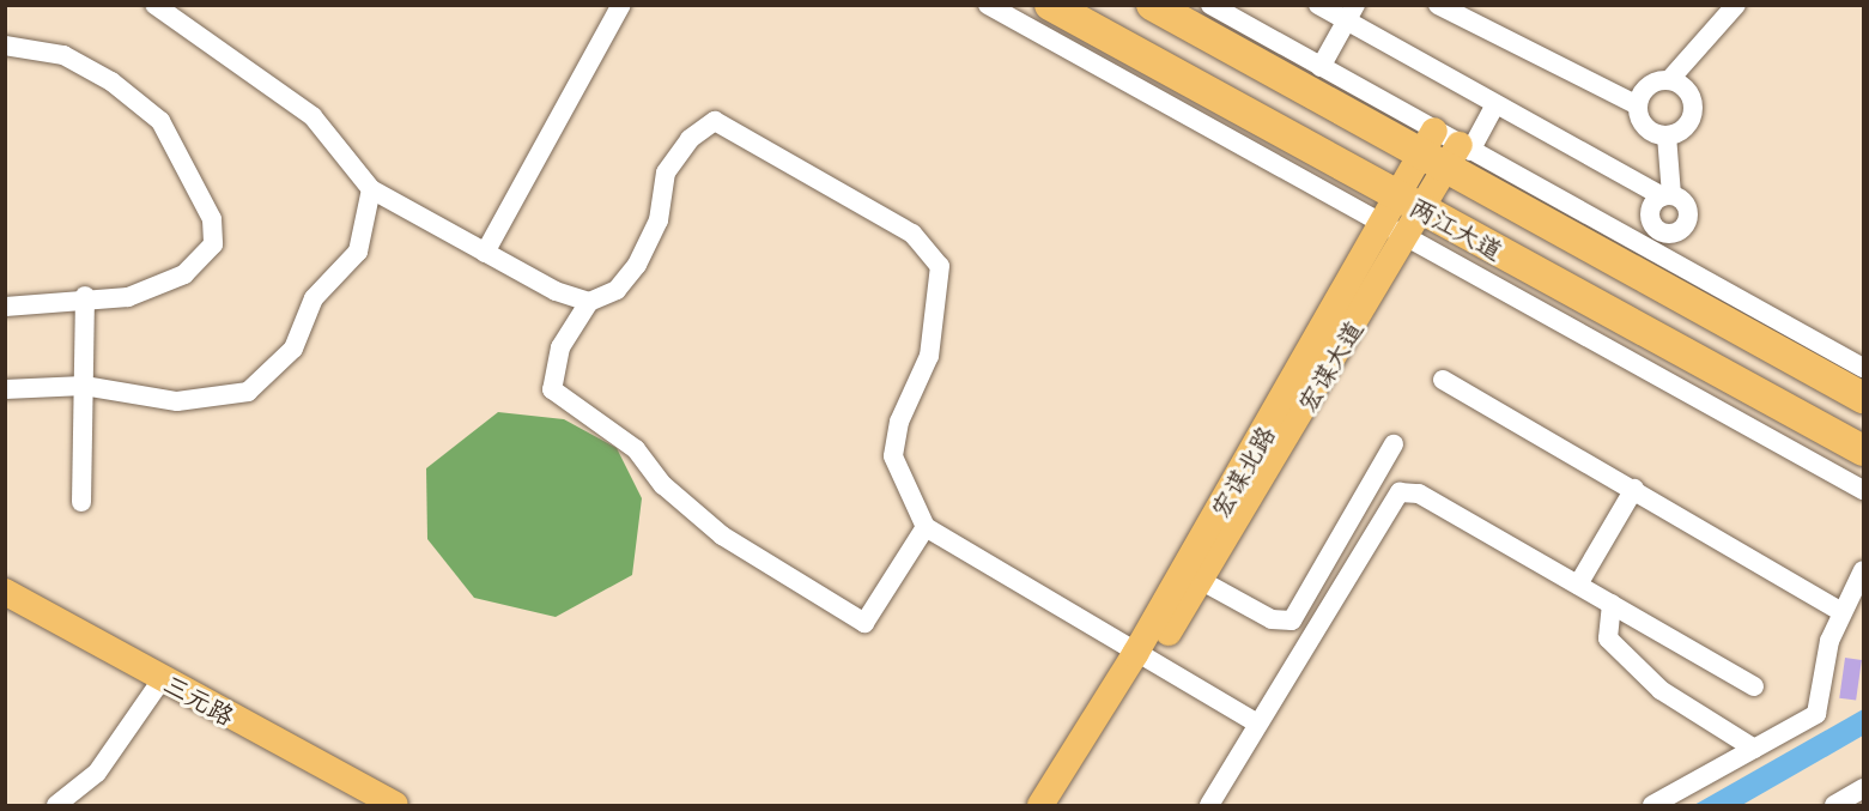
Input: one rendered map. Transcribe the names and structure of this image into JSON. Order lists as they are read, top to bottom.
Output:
{
  "streets": {
    "highway": ["两江大道"],
    "main road": ["宏谋大道", "宏谋北路", "三元路"]
  },
  "crossings": [
    ["两江大道", "宏谋北路"],
    ["宏谋大道", "宏谋北路"]
  ]
}
